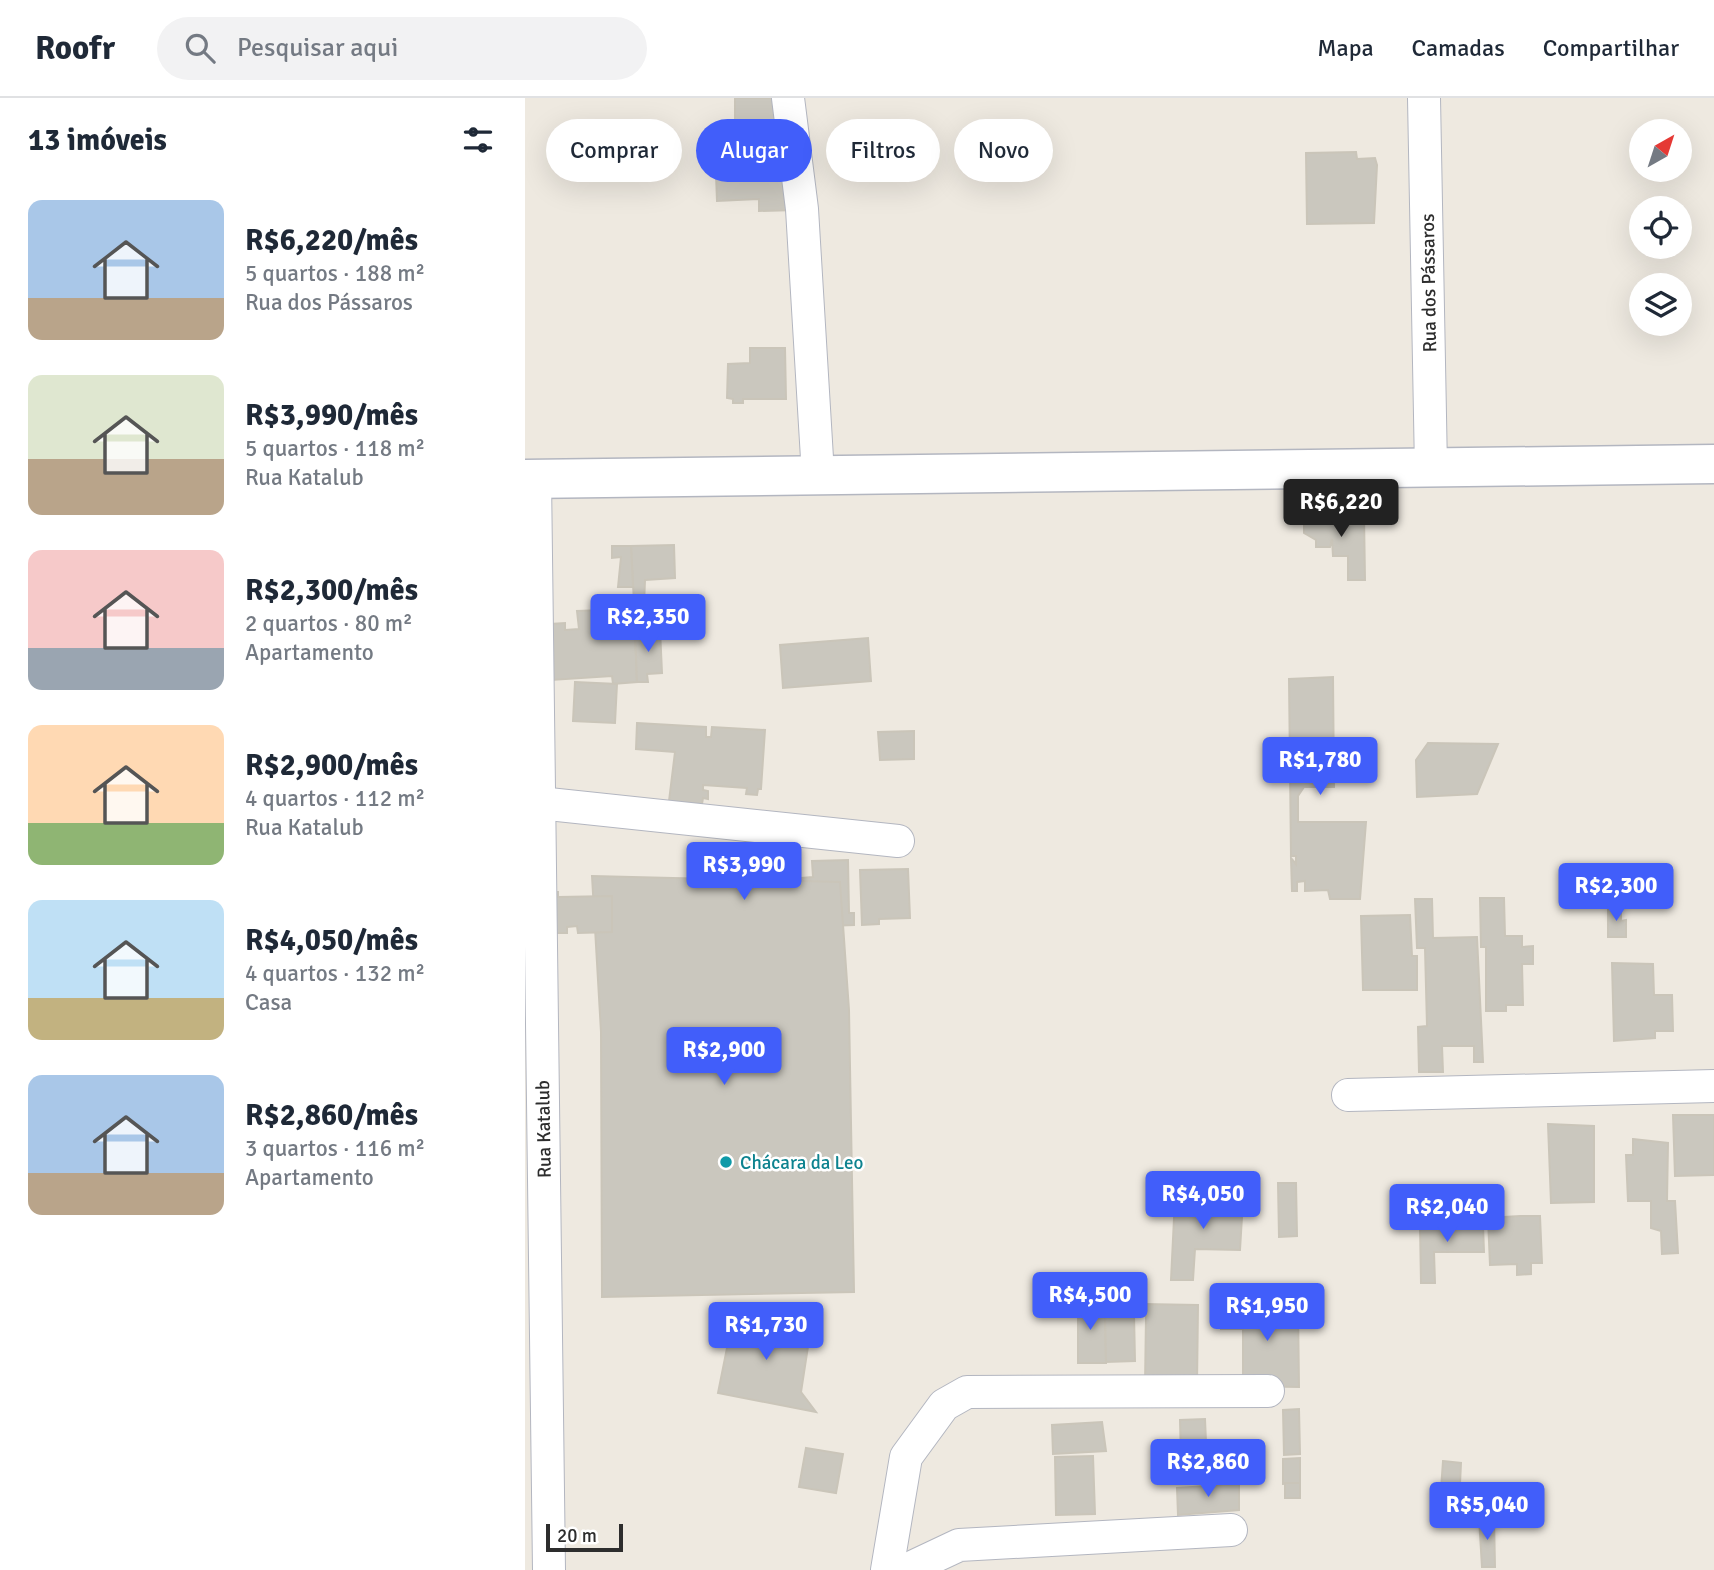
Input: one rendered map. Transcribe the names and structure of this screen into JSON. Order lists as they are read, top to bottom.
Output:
{
  "streets": {
    "street": ["Rua dos Pássaros", "Rua Katalub"]
  },
  "places": ["Chácara da Leo"],
  "scale_bar": "20 m",
  "north": "top right",
  "page": {
    "header": "Roofr",
    "search": "Pesquisar aqui",
    "nav": ["Mapa", "Camadas", "Compartilhar"],
    "heading": "13 imóveis",
    "chip": [
      "Comprar",
      "Alugar",
      "Filtros",
      "Novo"
    ],
    "list": [
      {
        "name": "R$6,220/mês",
        "note": "5 quartos · 188 m² · Rua dos Pássaros"
      },
      {
        "name": "R$3,990/mês",
        "note": "5 quartos · 118 m² · Rua Katalub"
      },
      {
        "name": "R$2,300/mês",
        "note": "2 quartos · 80 m² · Apartamento"
      },
      {
        "name": "R$2,900/mês",
        "note": "4 quartos · 112 m² · Rua Katalub"
      },
      {
        "name": "R$4,050/mês",
        "note": "4 quartos · 132 m² · Casa"
      },
      {
        "name": "R$2,860/mês",
        "note": "3 quartos · 116 m² · Apartamento"
      }
    ],
    "price": [
      "R$6,220",
      "R$2,350",
      "R$1,780",
      "R$3,990",
      "R$2,300",
      "R$2,900",
      "R$4,050",
      "R$2,040",
      "R$4,500",
      "R$1,950",
      "R$1,730",
      "R$2,860",
      "R$5,040"
    ],
    "scale": "20 m"
  }
}
